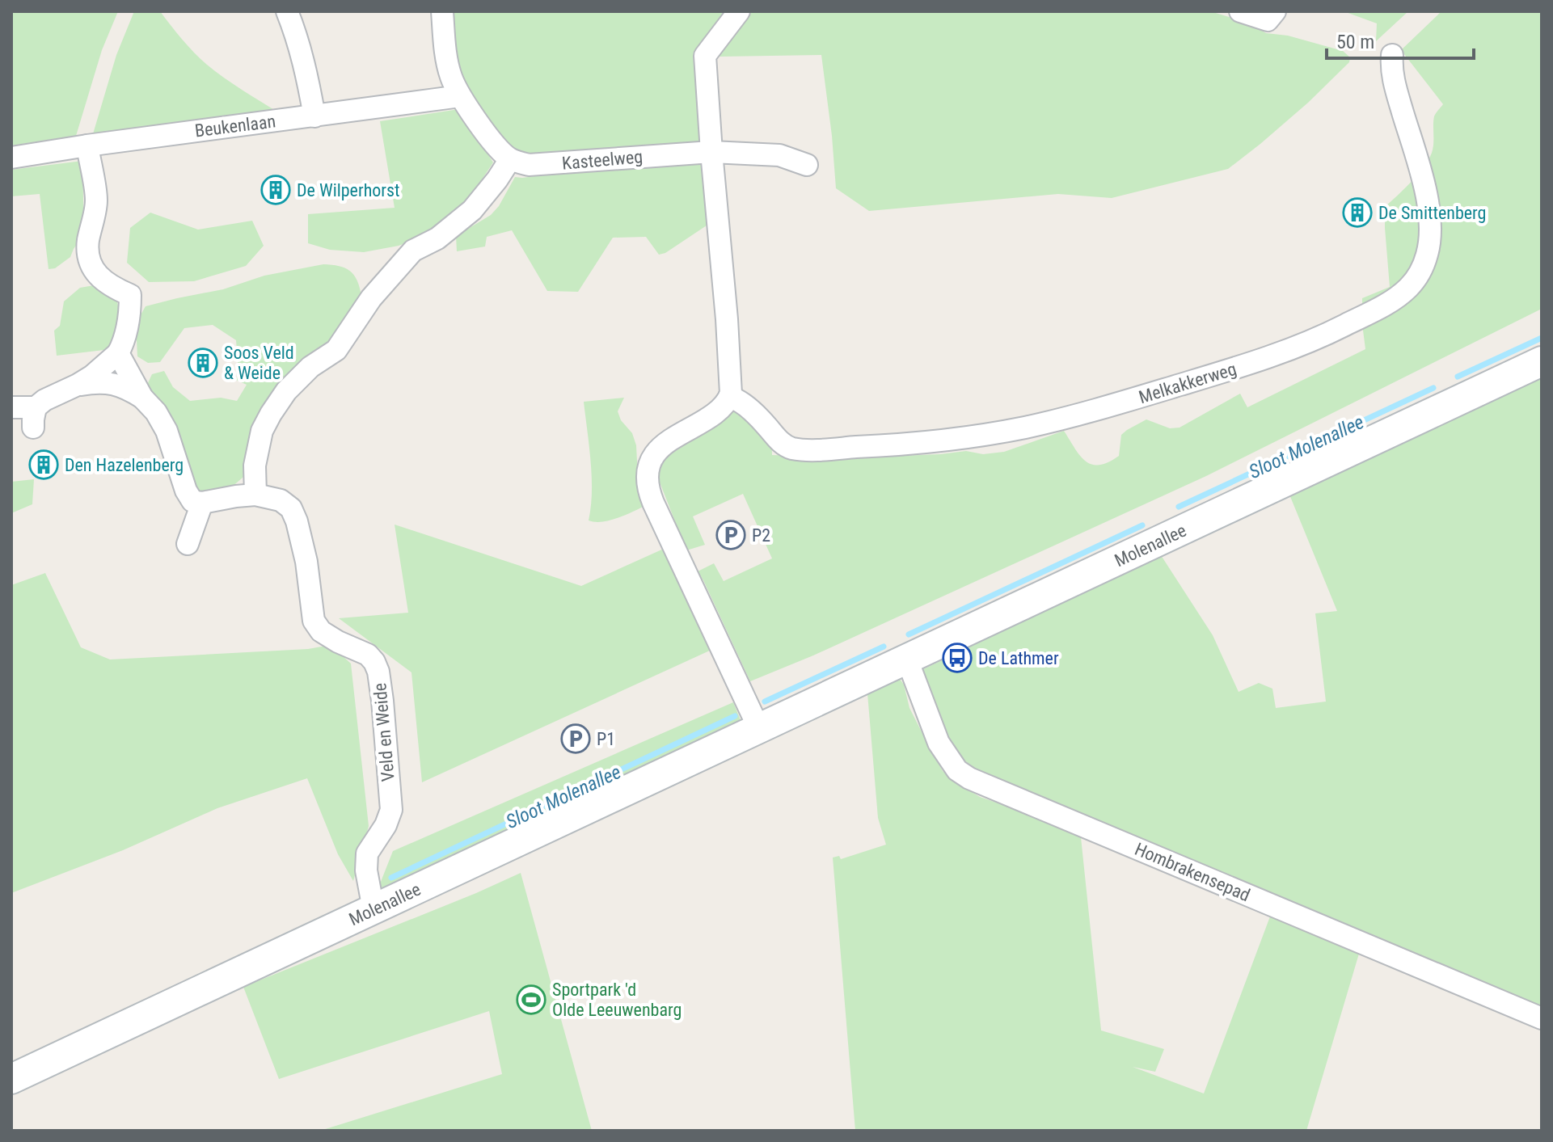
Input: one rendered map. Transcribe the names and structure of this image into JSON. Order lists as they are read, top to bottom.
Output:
{
  "streets": {
    "main road": ["Molenallee"],
    "street": [
      "Beukenlaan",
      "Kasteelweg",
      "Melkakkerweg",
      "Veld en Weide",
      "Hombrakensepad"
    ]
  },
  "crossings": [
    ["Molenallee", "Veld en Weide"],
    ["Molenallee", "Hombrakensepad"]
  ],
  "water": ["Sloot Molenallee"],
  "places": {
    "building": [
      "De Wilperhorst",
      "De Smittenberg",
      "Soos Veld & Weide",
      "Den Hazelenberg"
    ],
    "parking": ["P2", "P1"],
    "bus stop": ["De Lathmer"],
    "sports": ["Sportpark 'd Olde Leeuwenbarg"]
  },
  "scale_bar": "50 m"
}
